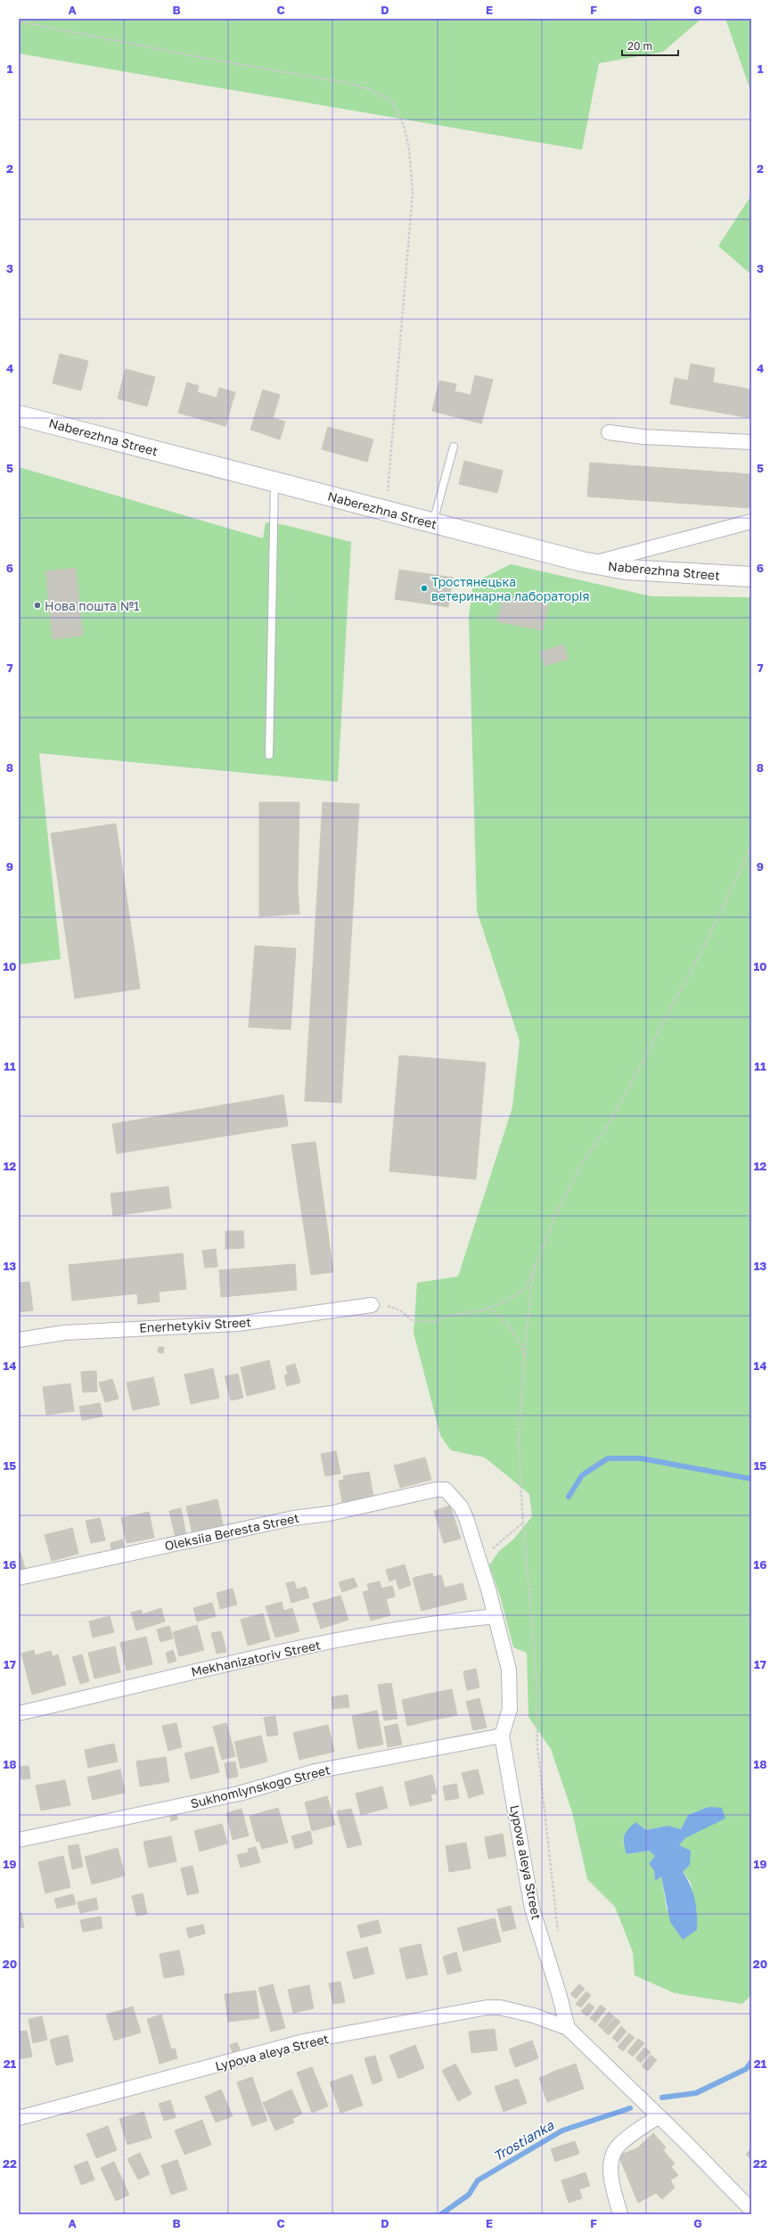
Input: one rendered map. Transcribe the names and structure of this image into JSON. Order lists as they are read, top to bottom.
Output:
{
  "streets": {
    "main road": ["Naberezhna Street"],
    "street": [
      "Enerhetykiv Street",
      "Oleksiia Beresta Street",
      "Mekhanizatoriv Street",
      "Sukhomlynskogo Street",
      "Lypova aleya Street"
    ]
  },
  "crossings": [
    ["Sukhomlynskogo Street", "Lypova aleya Street"]
  ],
  "water": ["Trostianka"],
  "places": ["Тростянецька ветеринарна лабораторія", "Нова пошта №1"],
  "scale_bar": "20 m",
  "grid": {
    "columns": [
      "A",
      "B",
      "C",
      "D",
      "E",
      "F",
      "G"
    ],
    "rows": [
      "1",
      "2",
      "3",
      "4",
      "5",
      "6",
      "7",
      "8",
      "9",
      "10",
      "11",
      "12",
      "13",
      "14",
      "15",
      "16",
      "17",
      "18",
      "19",
      "20",
      "21",
      "22"
    ]
  }
}
